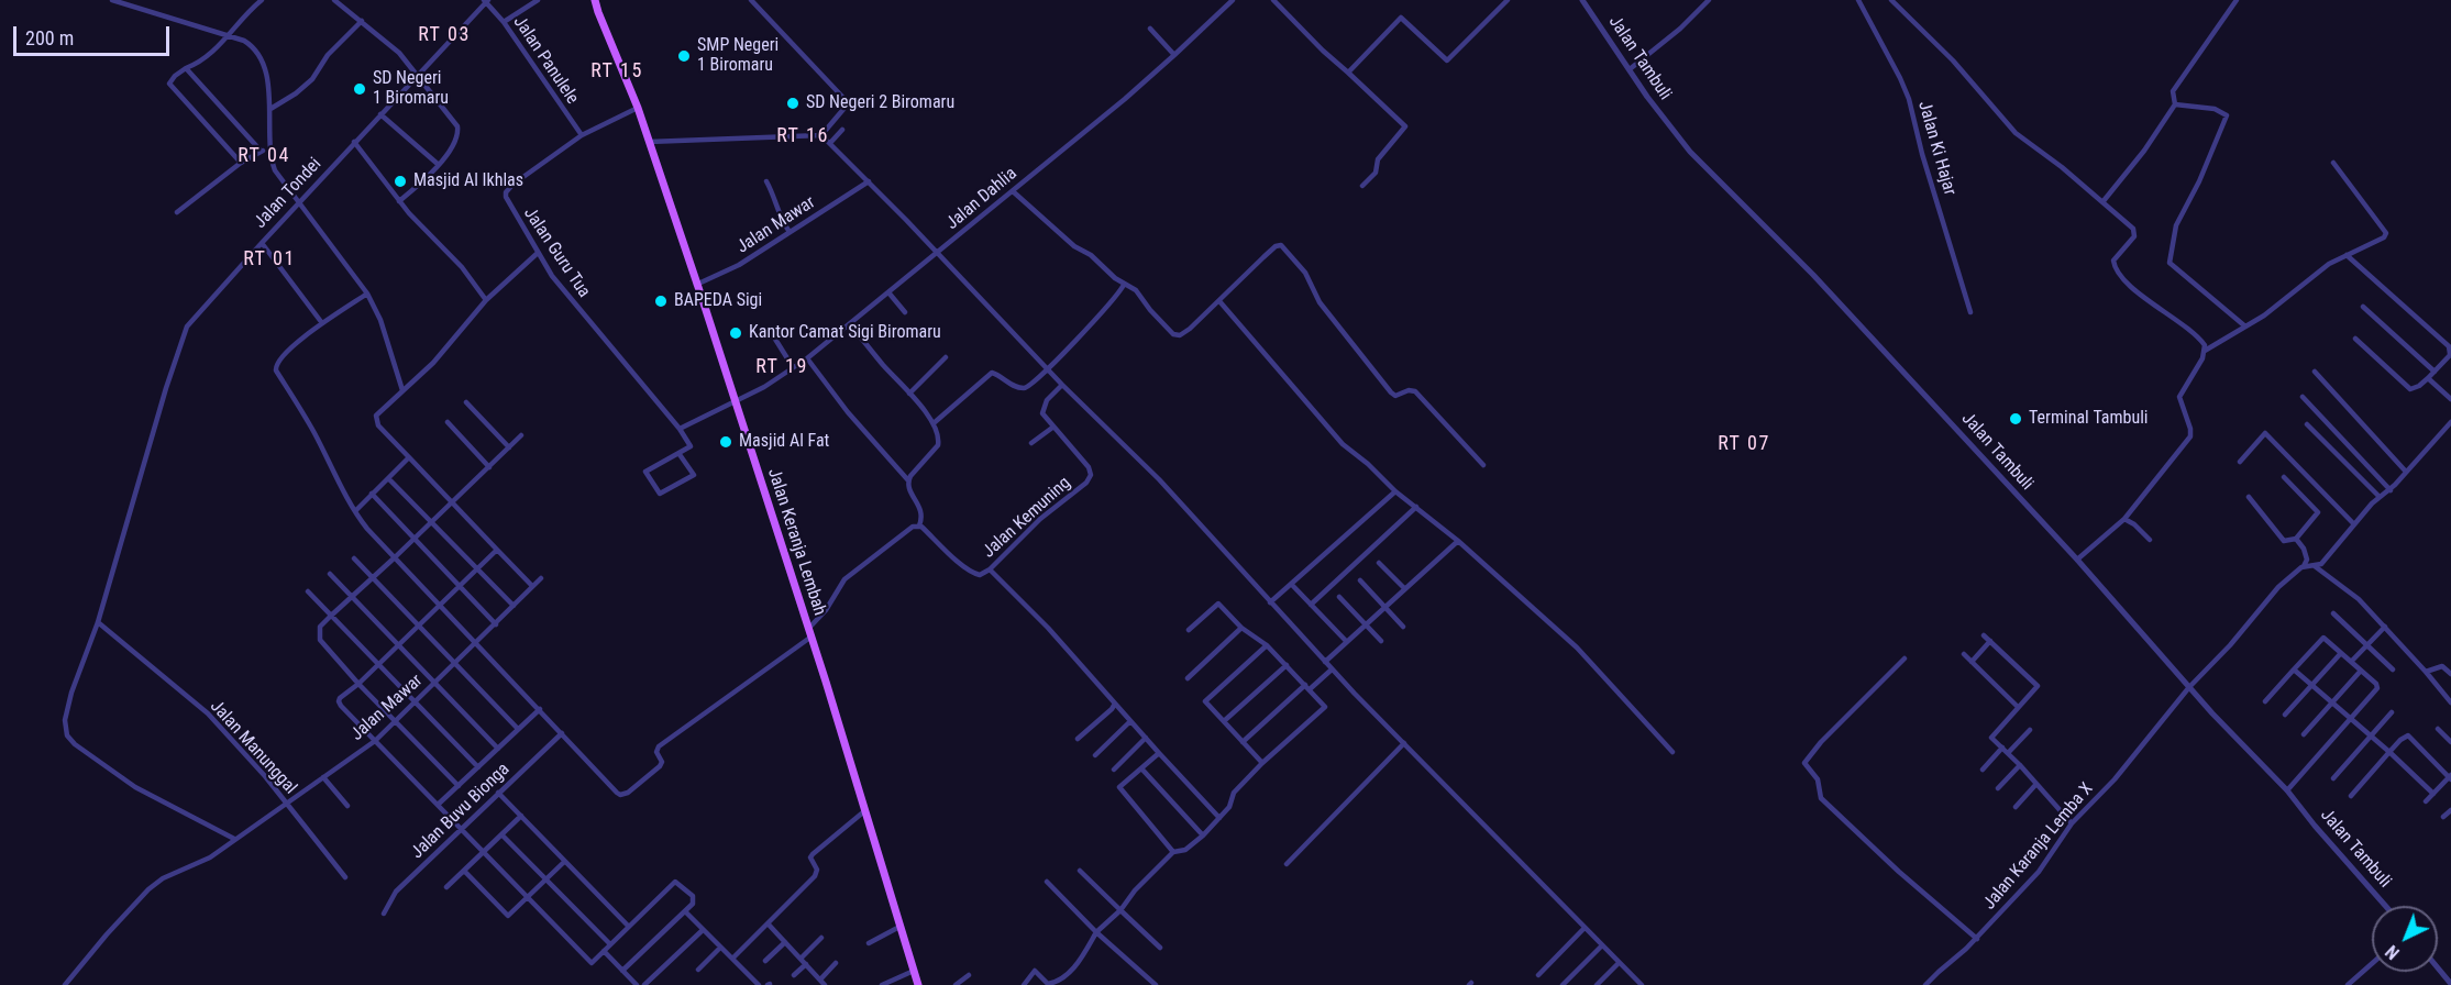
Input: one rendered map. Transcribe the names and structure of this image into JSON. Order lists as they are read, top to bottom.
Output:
{
  "streets": {
    "main road": ["Jalan Keranja Lembah"],
    "street": [
      "Jalan Tambuli",
      "Jalan Panulele",
      "Jalan Ki Hajar",
      "Jalan Tondei",
      "Jalan Dahlia",
      "Jalan Mawar",
      "Jalan Guru Tua",
      "Jalan Kemuning",
      "Jalan Manunggal",
      "Jalan Buvu Bionga",
      "Jalan Karanja Lemba X"
    ]
  },
  "crossings": [
    ["Jalan Tambuli", "Jalan Karanja Lemba X"],
    ["Jalan Panulele", "Jalan Tondei"],
    ["Jalan Panulele", "Jalan Guru Tua"],
    ["Jalan Tondei", "Jalan Mawar"],
    ["Jalan Tondei", "Jalan Manunggal"],
    ["Jalan Dahlia", "Jalan Keranja Lembah"],
    ["Jalan Mawar", "Jalan Keranja Lembah"],
    ["Jalan Mawar", "Jalan Manunggal"],
    ["Jalan Guru Tua", "Jalan Keranja Lembah"]
  ],
  "districts": [
    "RT 03",
    "RT 15",
    "RT 16",
    "RT 04",
    "RT 01",
    "RT 19",
    "RT 07"
  ],
  "places": [
    "SMP Negeri 1 Biromaru",
    "SD Negeri 1 Biromaru",
    "SD Negeri 2 Biromaru",
    "Masjid Al Ikhlas",
    "BAPEDA Sigi",
    "Kantor Camat Sigi Biromaru",
    "Terminal Tambuli",
    "Masjid Al Fat"
  ],
  "scale_bar": "200 m",
  "north": "bottom left"
}
